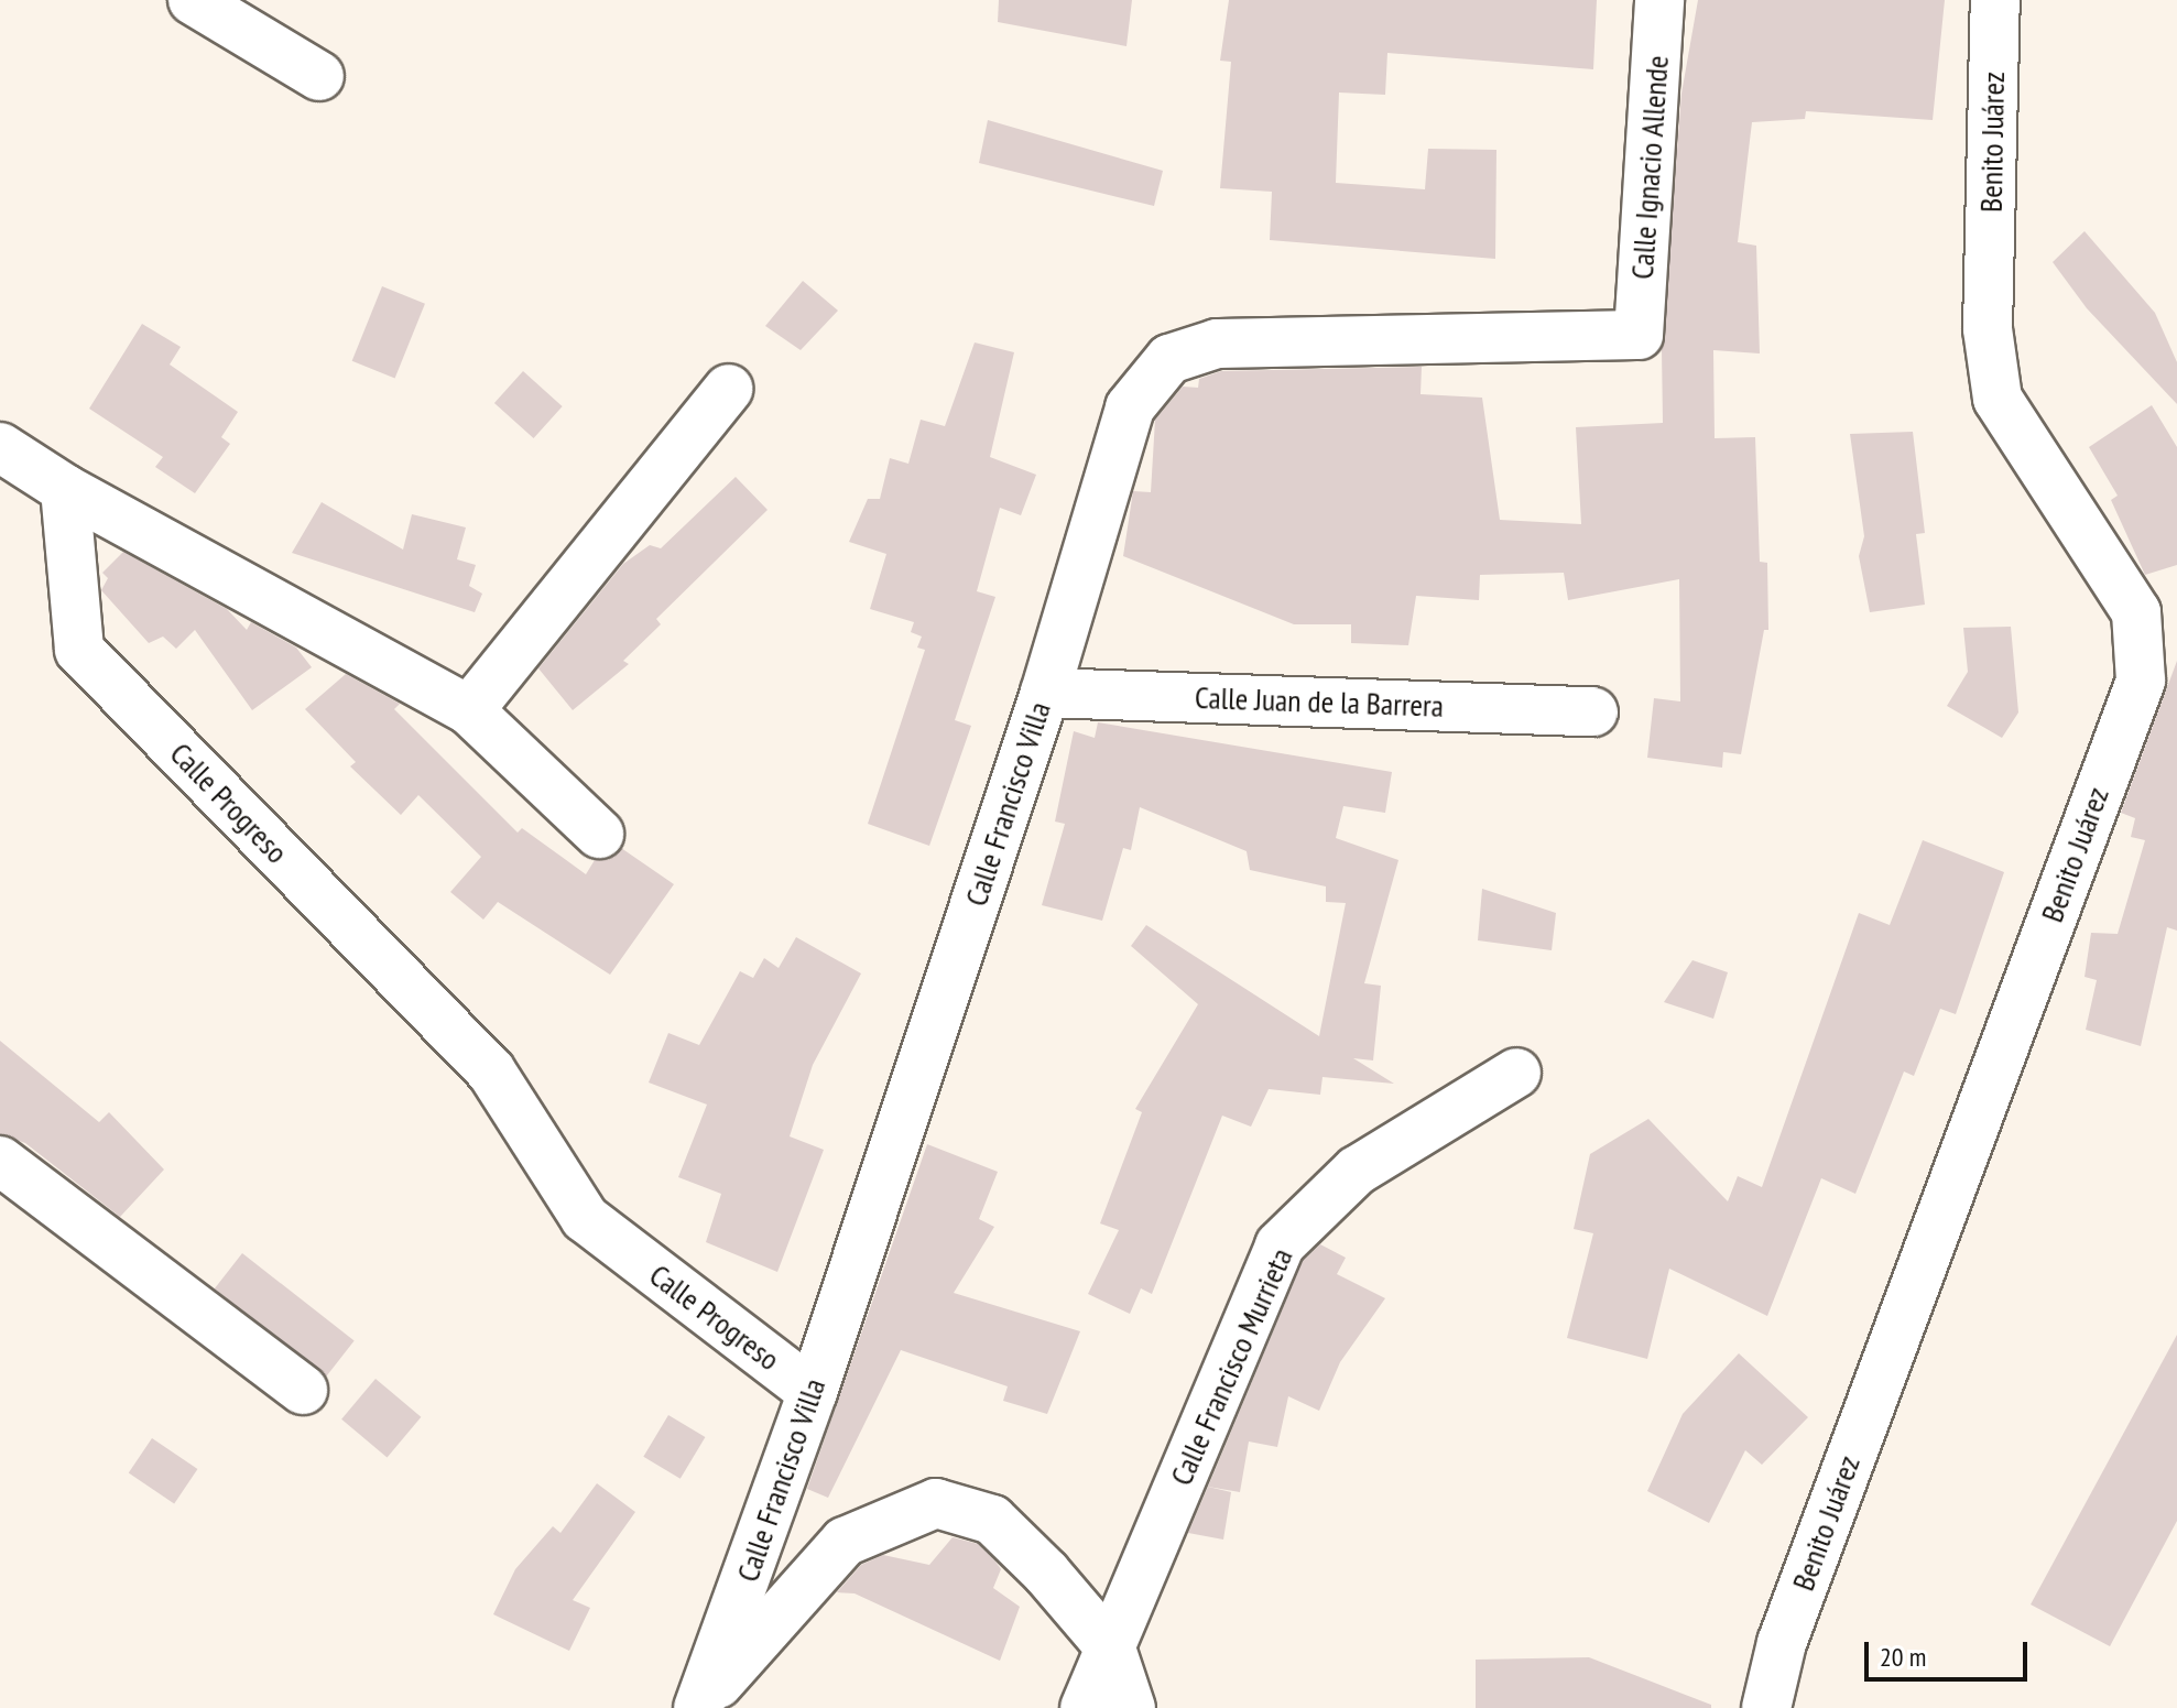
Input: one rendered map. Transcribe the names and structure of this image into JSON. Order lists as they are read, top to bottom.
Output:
{
  "streets": {
    "street": [
      "Benito Juárez",
      "Calle Ignacio Allende",
      "Calle Juan de la Barrera",
      "Calle Progreso",
      "Calle Francisco Villa",
      "Calle Francisco Murrieta"
    ]
  },
  "crossings": [
    ["Calle Ignacio Allende", "Calle Francisco Villa"],
    ["Calle Juan de la Barrera", "Calle Francisco Villa"],
    ["Calle Progreso", "Calle Francisco Villa"]
  ],
  "scale_bar": "20 m"
}
